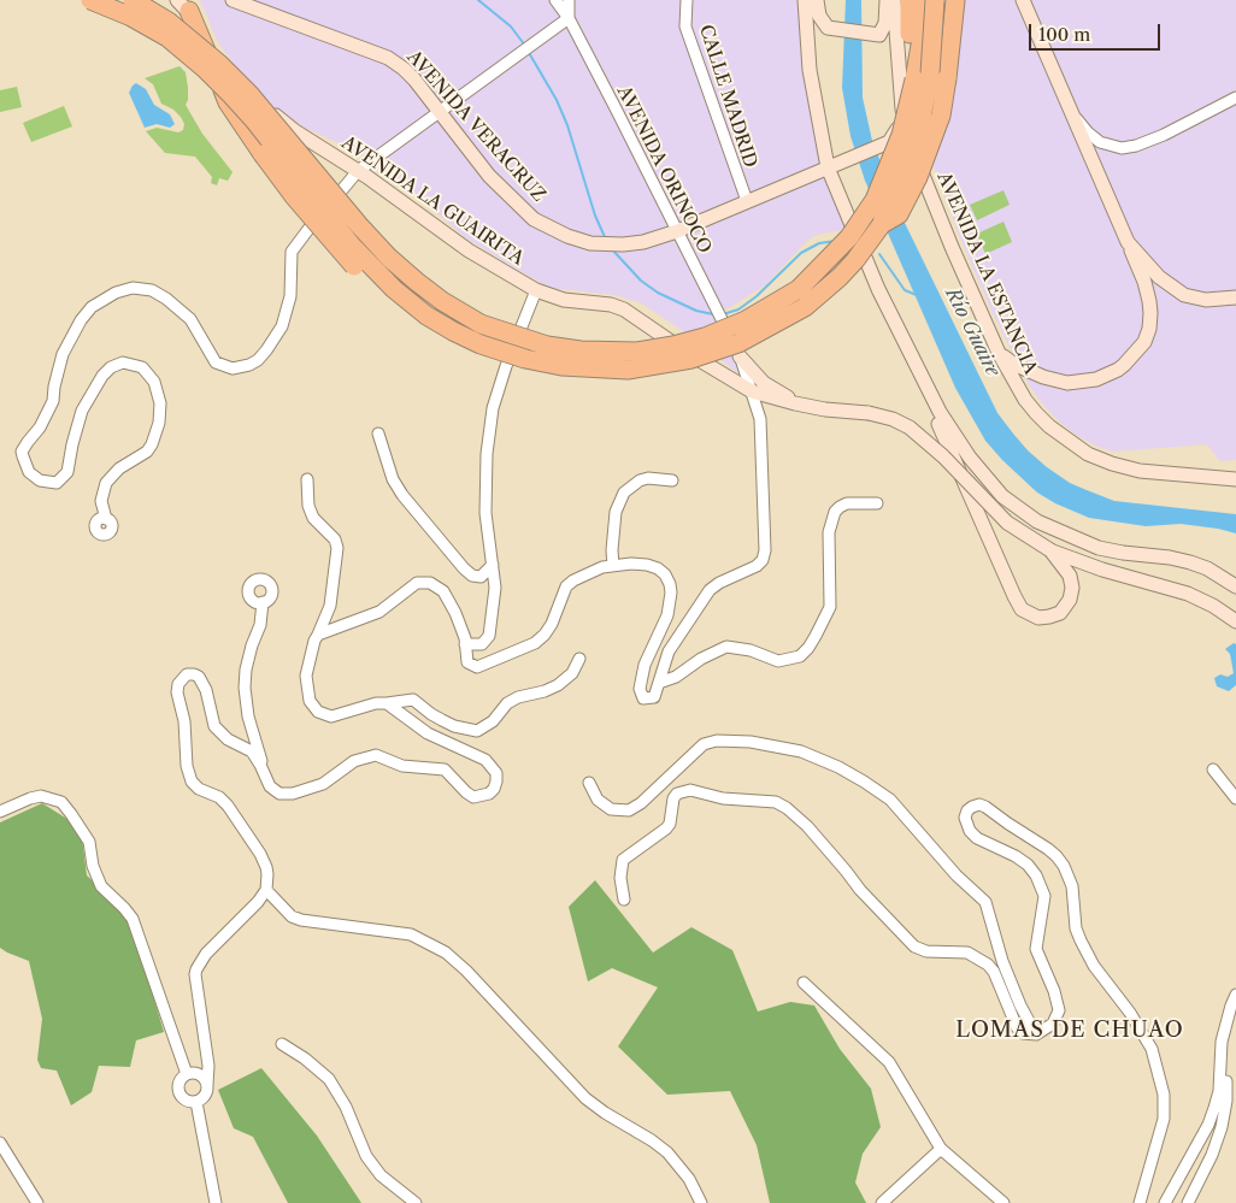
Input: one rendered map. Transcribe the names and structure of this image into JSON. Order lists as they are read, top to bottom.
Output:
{
  "streets": {
    "street": [
      "CALLE MADRID",
      "AVENIDA VERACRUZ",
      "AVENIDA ORINOCO",
      "AVENIDA LA GUAIRITA",
      "AVENIDA LA ESTANCIA"
    ]
  },
  "crossings": [
    ["CALLE MADRID", "AVENIDA VERACRUZ"],
    ["AVENIDA VERACRUZ", "AVENIDA ORINOCO"],
    ["AVENIDA ORINOCO", "AVENIDA LA GUAIRITA"]
  ],
  "districts": ["LOMAS DE CHUAO"],
  "water": ["Río Guaire"],
  "scale_bar": "100 m"
}
